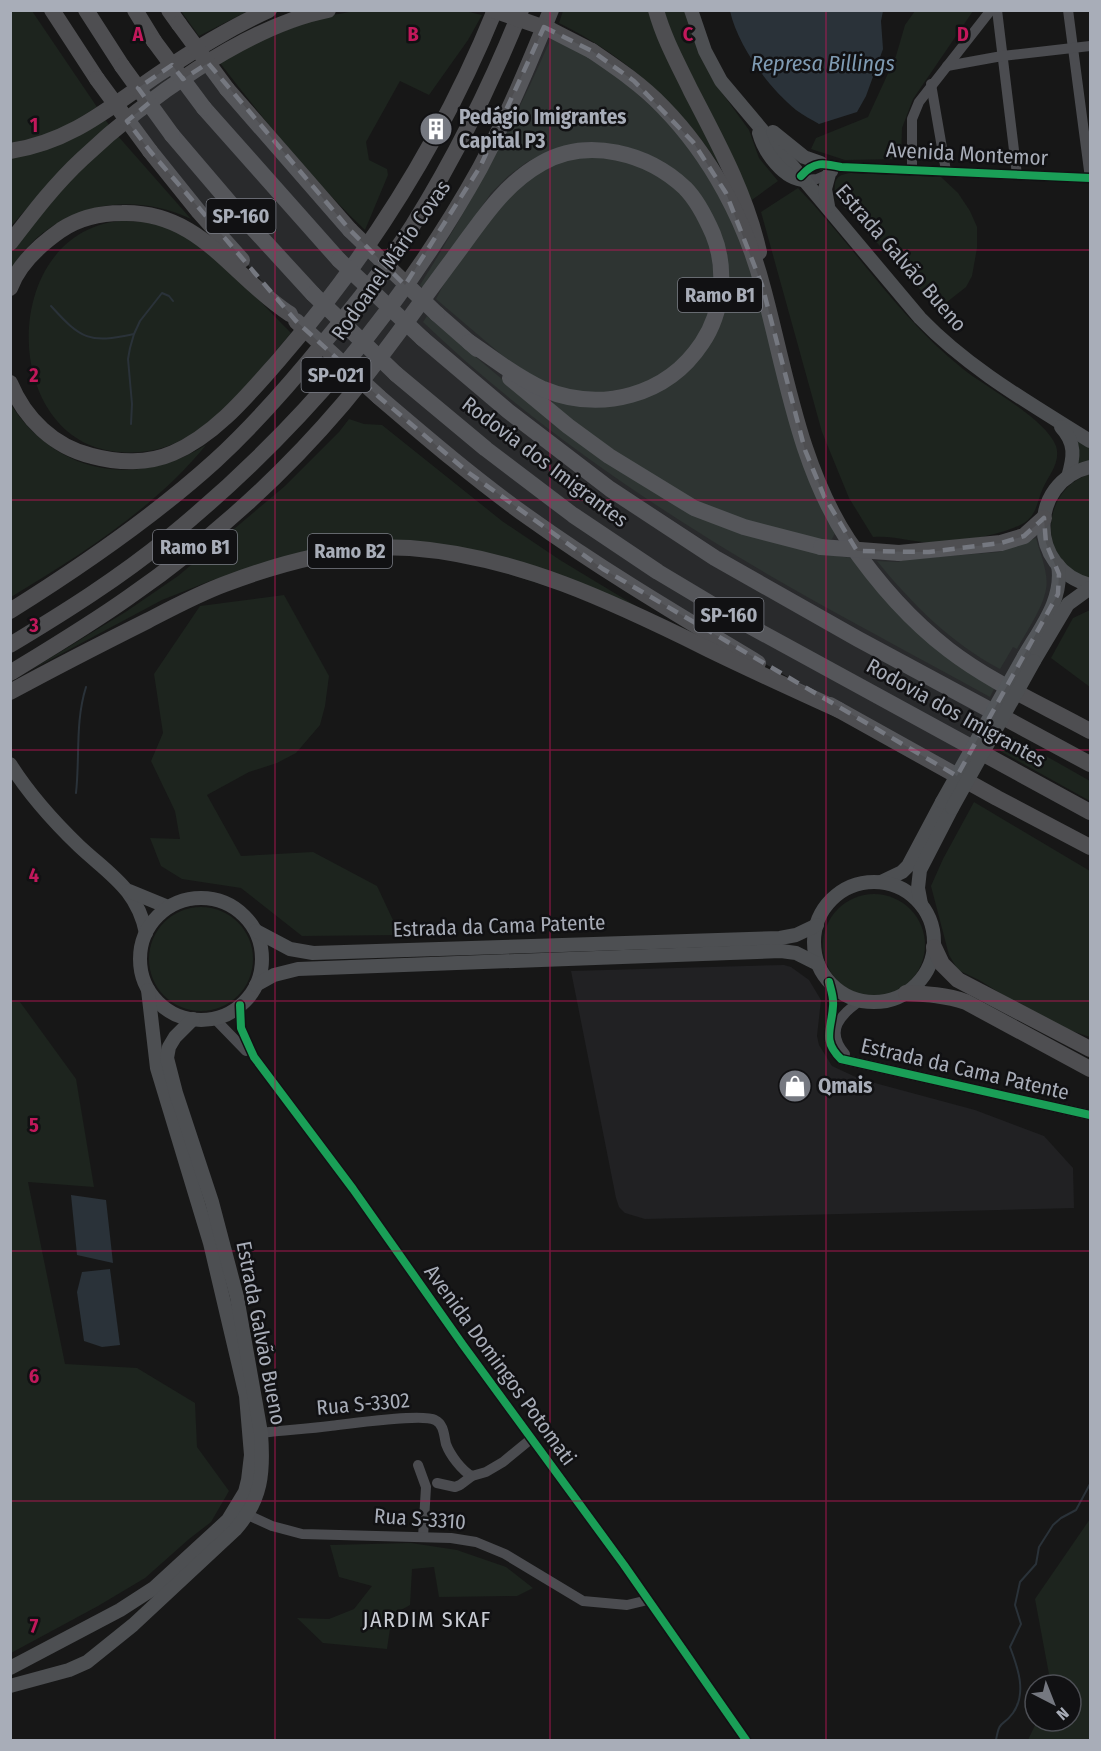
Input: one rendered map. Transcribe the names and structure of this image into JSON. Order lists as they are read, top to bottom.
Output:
{
  "streets": {
    "highway": [
      "SP-160",
      "Rodoanel Mário Covas",
      "Ramo B1",
      "SP-021",
      "Rodovia dos Imigrantes",
      "Ramo B2"
    ],
    "main road": ["Estrada Galvão Bueno", "Estrada da Cama Patente"],
    "street": [
      "Avenida Montemor",
      "Avenida Domingos Potomati",
      "Rua S-3302",
      "Rua S-3310"
    ]
  },
  "crossings": [
    ["Avenida Montemor", "Estrada Galvão Bueno"],
    ["Estrada Galvão Bueno", "Estrada da Cama Patente"],
    ["Estrada Galvão Bueno", "Avenida Domingos Potomati"],
    ["Estrada Galvão Bueno", "Rua S-3302"],
    ["Estrada Galvão Bueno", "Rua S-3310"],
    ["Estrada da Cama Patente", "Avenida Domingos Potomati"],
    ["Avenida Domingos Potomati", "Rua S-3310"]
  ],
  "districts": ["JARDIM SKAF"],
  "water": ["Represa Billings"],
  "places": {
    "building": ["Pedágio Imigrantes Capital P3"],
    "shop": ["Qmais"]
  },
  "north": "bottom right",
  "grid": {
    "columns": [
      "A",
      "B",
      "C",
      "D"
    ],
    "rows": [
      "1",
      "2",
      "3",
      "4",
      "5",
      "6",
      "7"
    ]
  }
}
